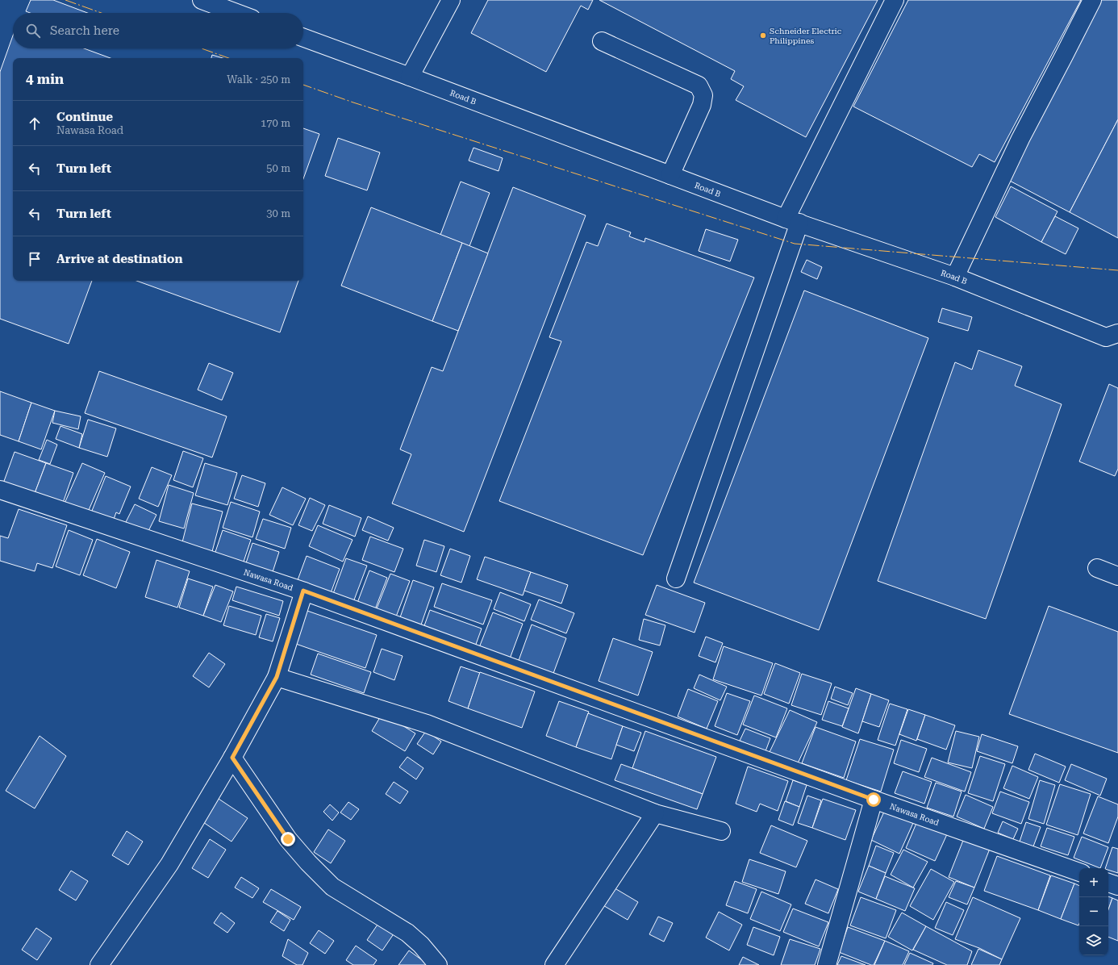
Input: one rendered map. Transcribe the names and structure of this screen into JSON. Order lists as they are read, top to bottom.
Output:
{
  "streets": {
    "street": ["Road B", "Nawasa Road"]
  },
  "places": ["Schneider Electric Philippines"],
  "page": {
    "search": "Search here",
    "heading": ["4 min", "Walk · 250 m"],
    "list": [
      ["Continue", "Nawasa Road", "170 m"],
      ["Turn left", "50 m"],
      ["Turn left", "30 m"],
      "Arrive at destination"
    ],
    "map_buttons": ["+", "−"]
  }
}
